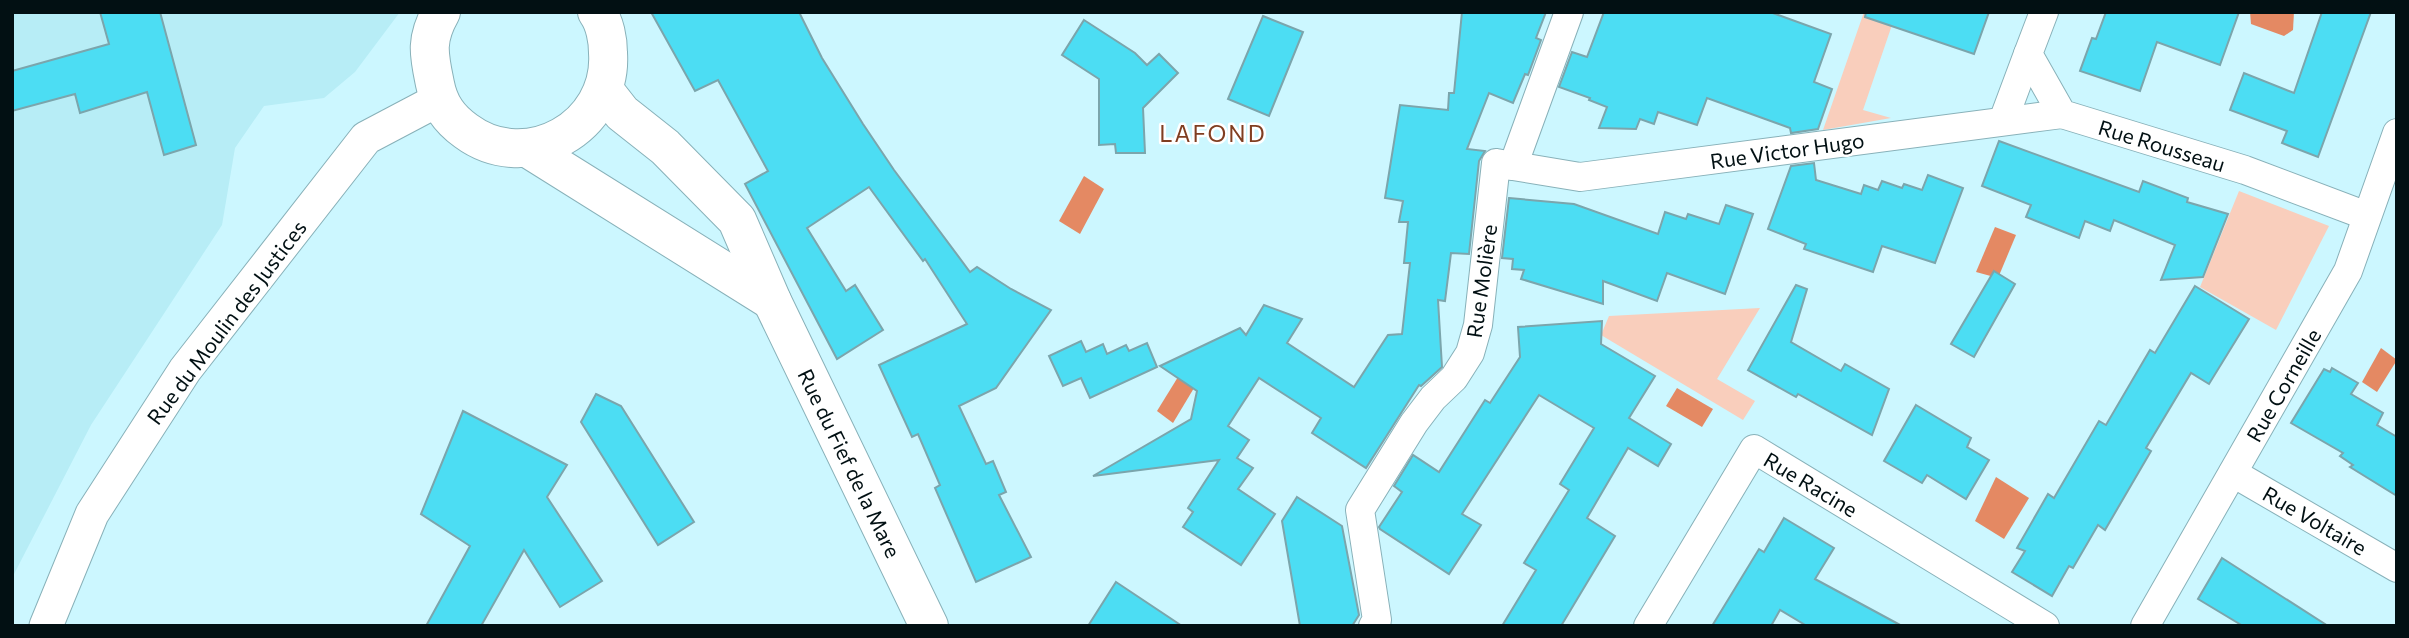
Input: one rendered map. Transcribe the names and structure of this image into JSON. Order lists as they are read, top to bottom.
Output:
{
  "streets": {
    "main road": ["Rue du Fief de la Mare"],
    "street": [
      "Rue Rousseau",
      "Rue Victor Hugo",
      "Rue Molière",
      "Rue du Moulin des Justices",
      "Rue Corneille",
      "Rue Racine",
      "Rue Voltaire"
    ]
  },
  "crossings": [
    ["Rue Rousseau", "Rue Victor Hugo"],
    ["Rue Rousseau", "Rue Corneille"],
    ["Rue Victor Hugo", "Rue Molière"],
    ["Rue Corneille", "Rue Voltaire"]
  ],
  "districts": ["LAFOND"]
}
